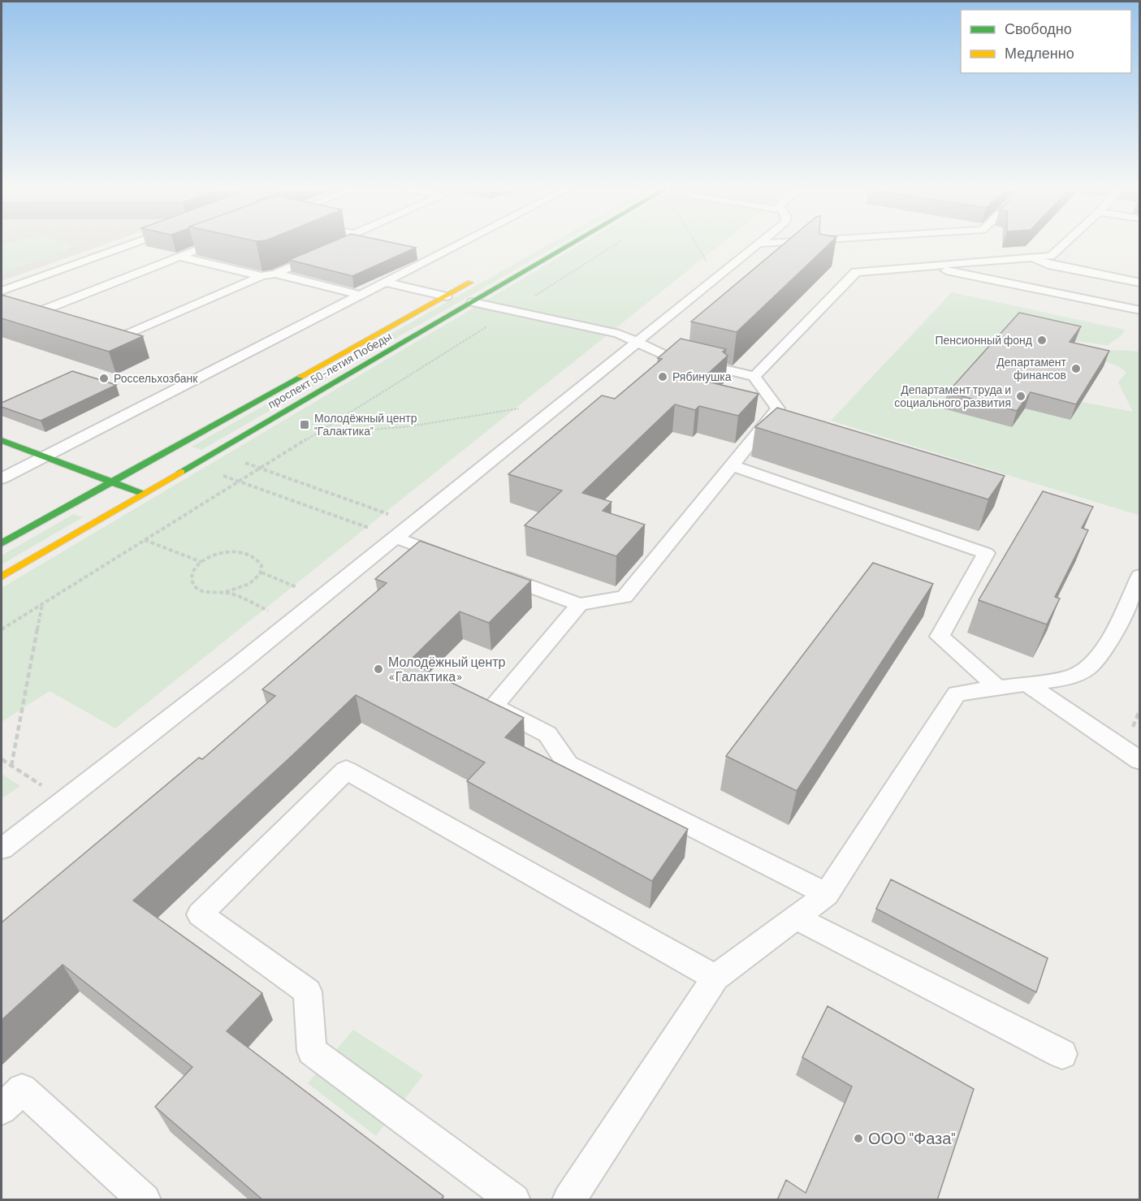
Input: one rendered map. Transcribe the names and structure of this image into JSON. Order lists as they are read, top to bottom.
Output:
{
  "streets": {
    "main road": ["проспект 50-летия Победы"]
  },
  "places": {
    "other": [
      "Пенсионный фонд",
      "Департамент финансов",
      "Рябинушка",
      "Россельхозбанк",
      "Департамент труда и социального развития",
      "Молодёжный центр «Галактика»",
      "ООО \"Фаза\""
    ],
    "transit": ["Молодёжный центр \"Галактика\""]
  },
  "legend": ["Свободно", "Медленно"]
}
